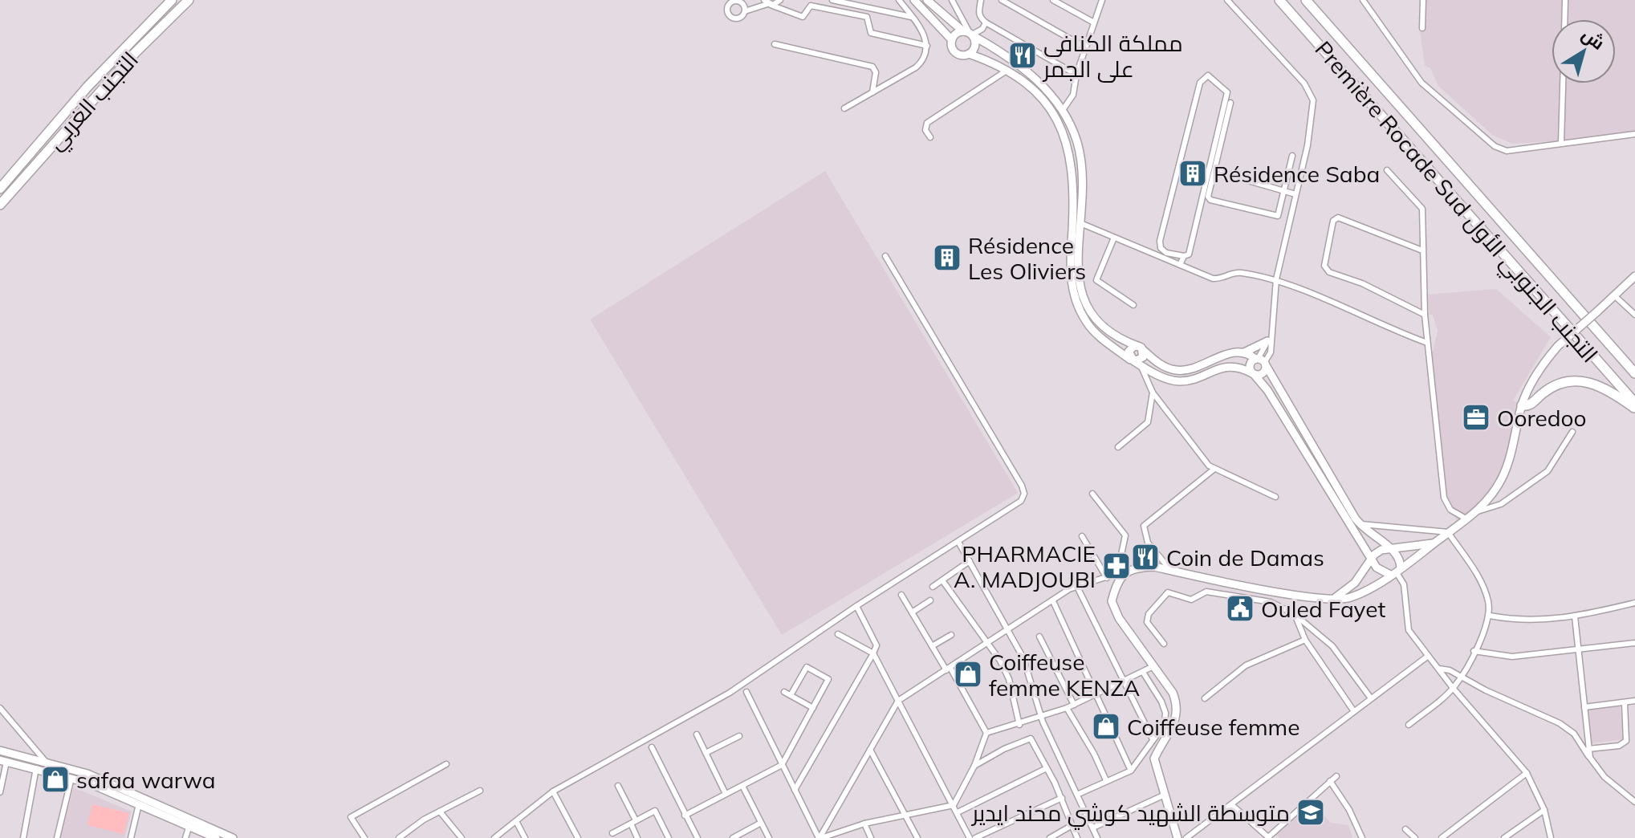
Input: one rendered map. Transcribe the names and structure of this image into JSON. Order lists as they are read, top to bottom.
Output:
{
  "streets": {
    "highway": ["التجنب الغربي", "Première Rocade Sud التجنب الجنوبي الأول"]
  },
  "places": {
    "restaurant": ["مملكة الكنافى على الجمر", "Coin de Damas"],
    "building": ["Résidence Saba", "Résidence Les Oliviers"],
    "office": ["Ooredoo"],
    "pharmacy": ["PHARMACIE A. MADJOUBI"],
    "public building": ["Ouled Fayet"],
    "shop": ["Coiffeuse femme KENZA", "Coiffeuse femme", "safaa warwa"],
    "school or university": ["متوسطة الشهيد كوشي محند ايدير"]
  },
  "north": "top right"
}
